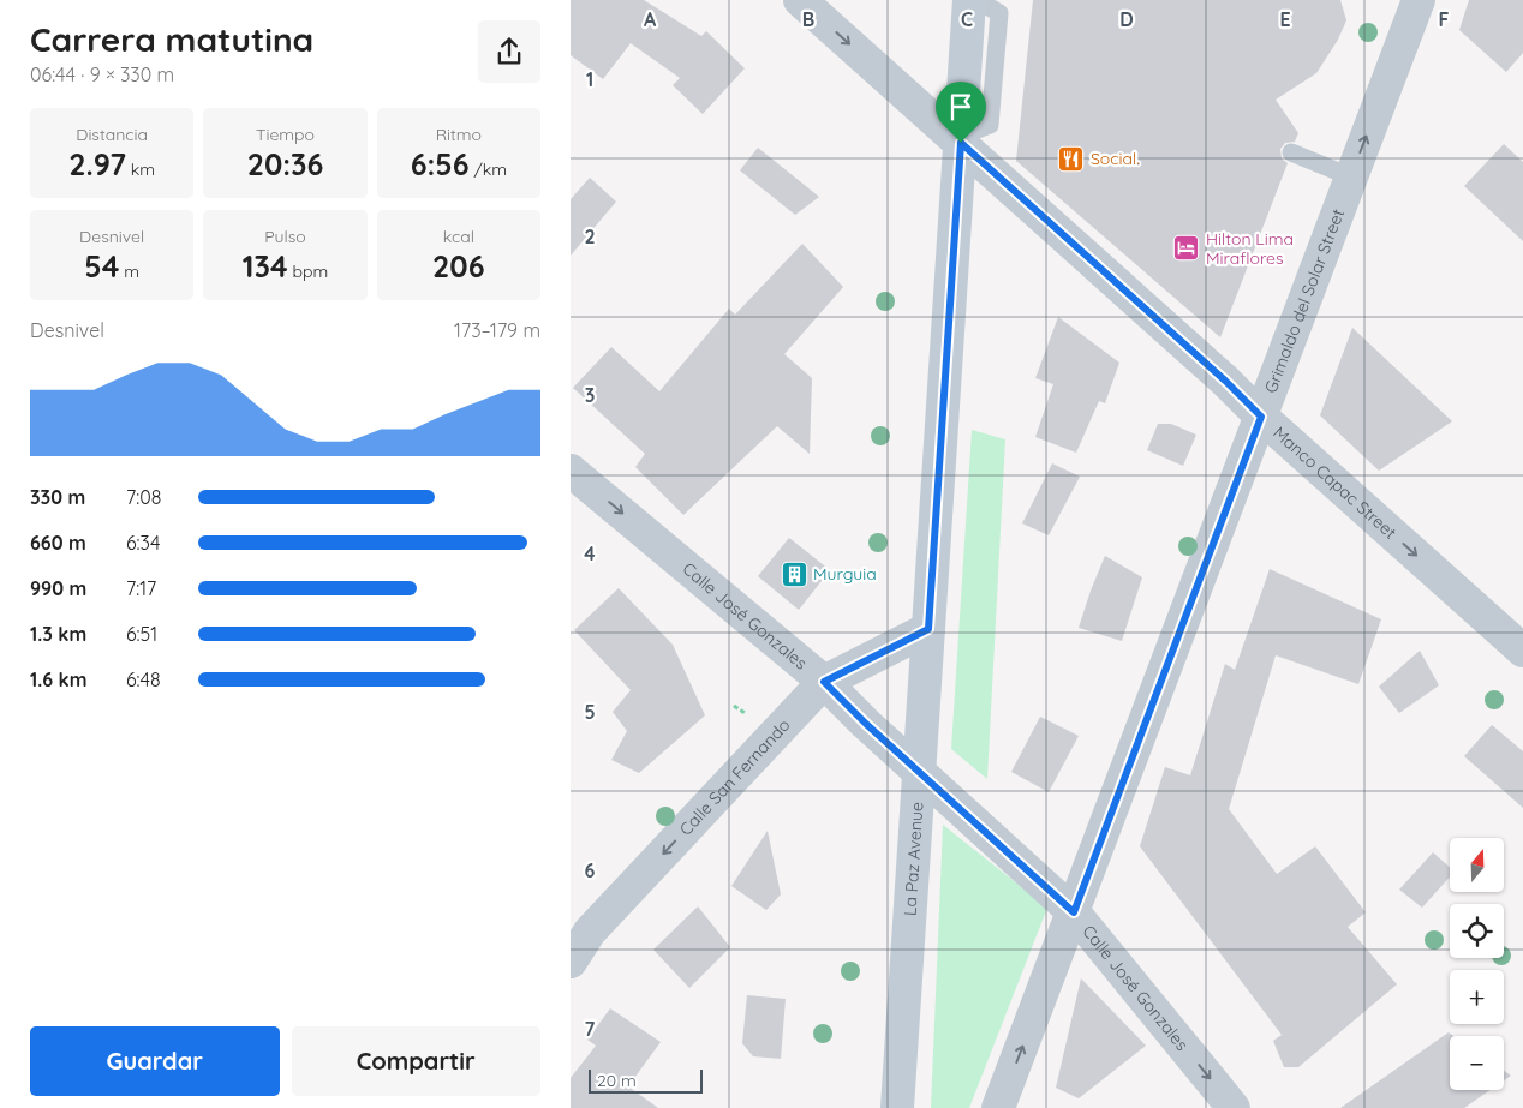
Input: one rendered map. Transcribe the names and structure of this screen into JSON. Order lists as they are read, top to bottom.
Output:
{
  "streets": {
    "street": [
      "Grimaldo del Solar Street",
      "Manco Capac Street",
      "Calle José Gonzales",
      "Calle San Fernando",
      "La Paz Avenue"
    ]
  },
  "crossings": [
    ["Grimaldo del Solar Street", "Manco Capac Street"],
    ["Grimaldo del Solar Street", "Calle José Gonzales"],
    ["Manco Capac Street", "La Paz Avenue"],
    ["Calle José Gonzales", "Calle San Fernando"],
    ["Calle José Gonzales", "La Paz Avenue"],
    ["Calle San Fernando", "La Paz Avenue"]
  ],
  "one_way": ["Manco Capac Street", "Calle José Gonzales", "Calle San Fernando"],
  "places": {
    "restaurant": ["Social."],
    "hotel": ["Hilton Lima Miraflores"],
    "building": ["Murguia"]
  },
  "scale_bar": "20 m",
  "north": "top",
  "page": {
    "heading": ["Carrera matutina", "06:44 · 9 × 330 m"],
    "stats": [
      ["Distancia", "2.97 km"],
      ["Tiempo", "20:36"],
      ["Ritmo", "6:56 /km"],
      ["Desnivel", "54 m"],
      ["Pulso", "134 bpm"],
      ["kcal", "206"]
    ],
    "chart": ["Desnivel", "173–179 m"],
    "list": [
      {
        "name": "330 m",
        "note": "7:08"
      },
      {
        "name": "660 m",
        "note": "6:34"
      },
      {
        "name": "990 m",
        "note": "7:17"
      },
      {
        "name": "1.3 km",
        "note": "6:51"
      },
      {
        "name": "1.6 km",
        "note": "6:48"
      }
    ],
    "map_buttons": ["+", "−"],
    "buttons": ["Guardar", "Compartir"],
    "scale": "20 m"
  },
  "grid": {
    "columns": [
      "A",
      "B",
      "C",
      "D",
      "E",
      "F"
    ],
    "rows": [
      "1",
      "2",
      "3",
      "4",
      "5",
      "6",
      "7"
    ]
  }
}
